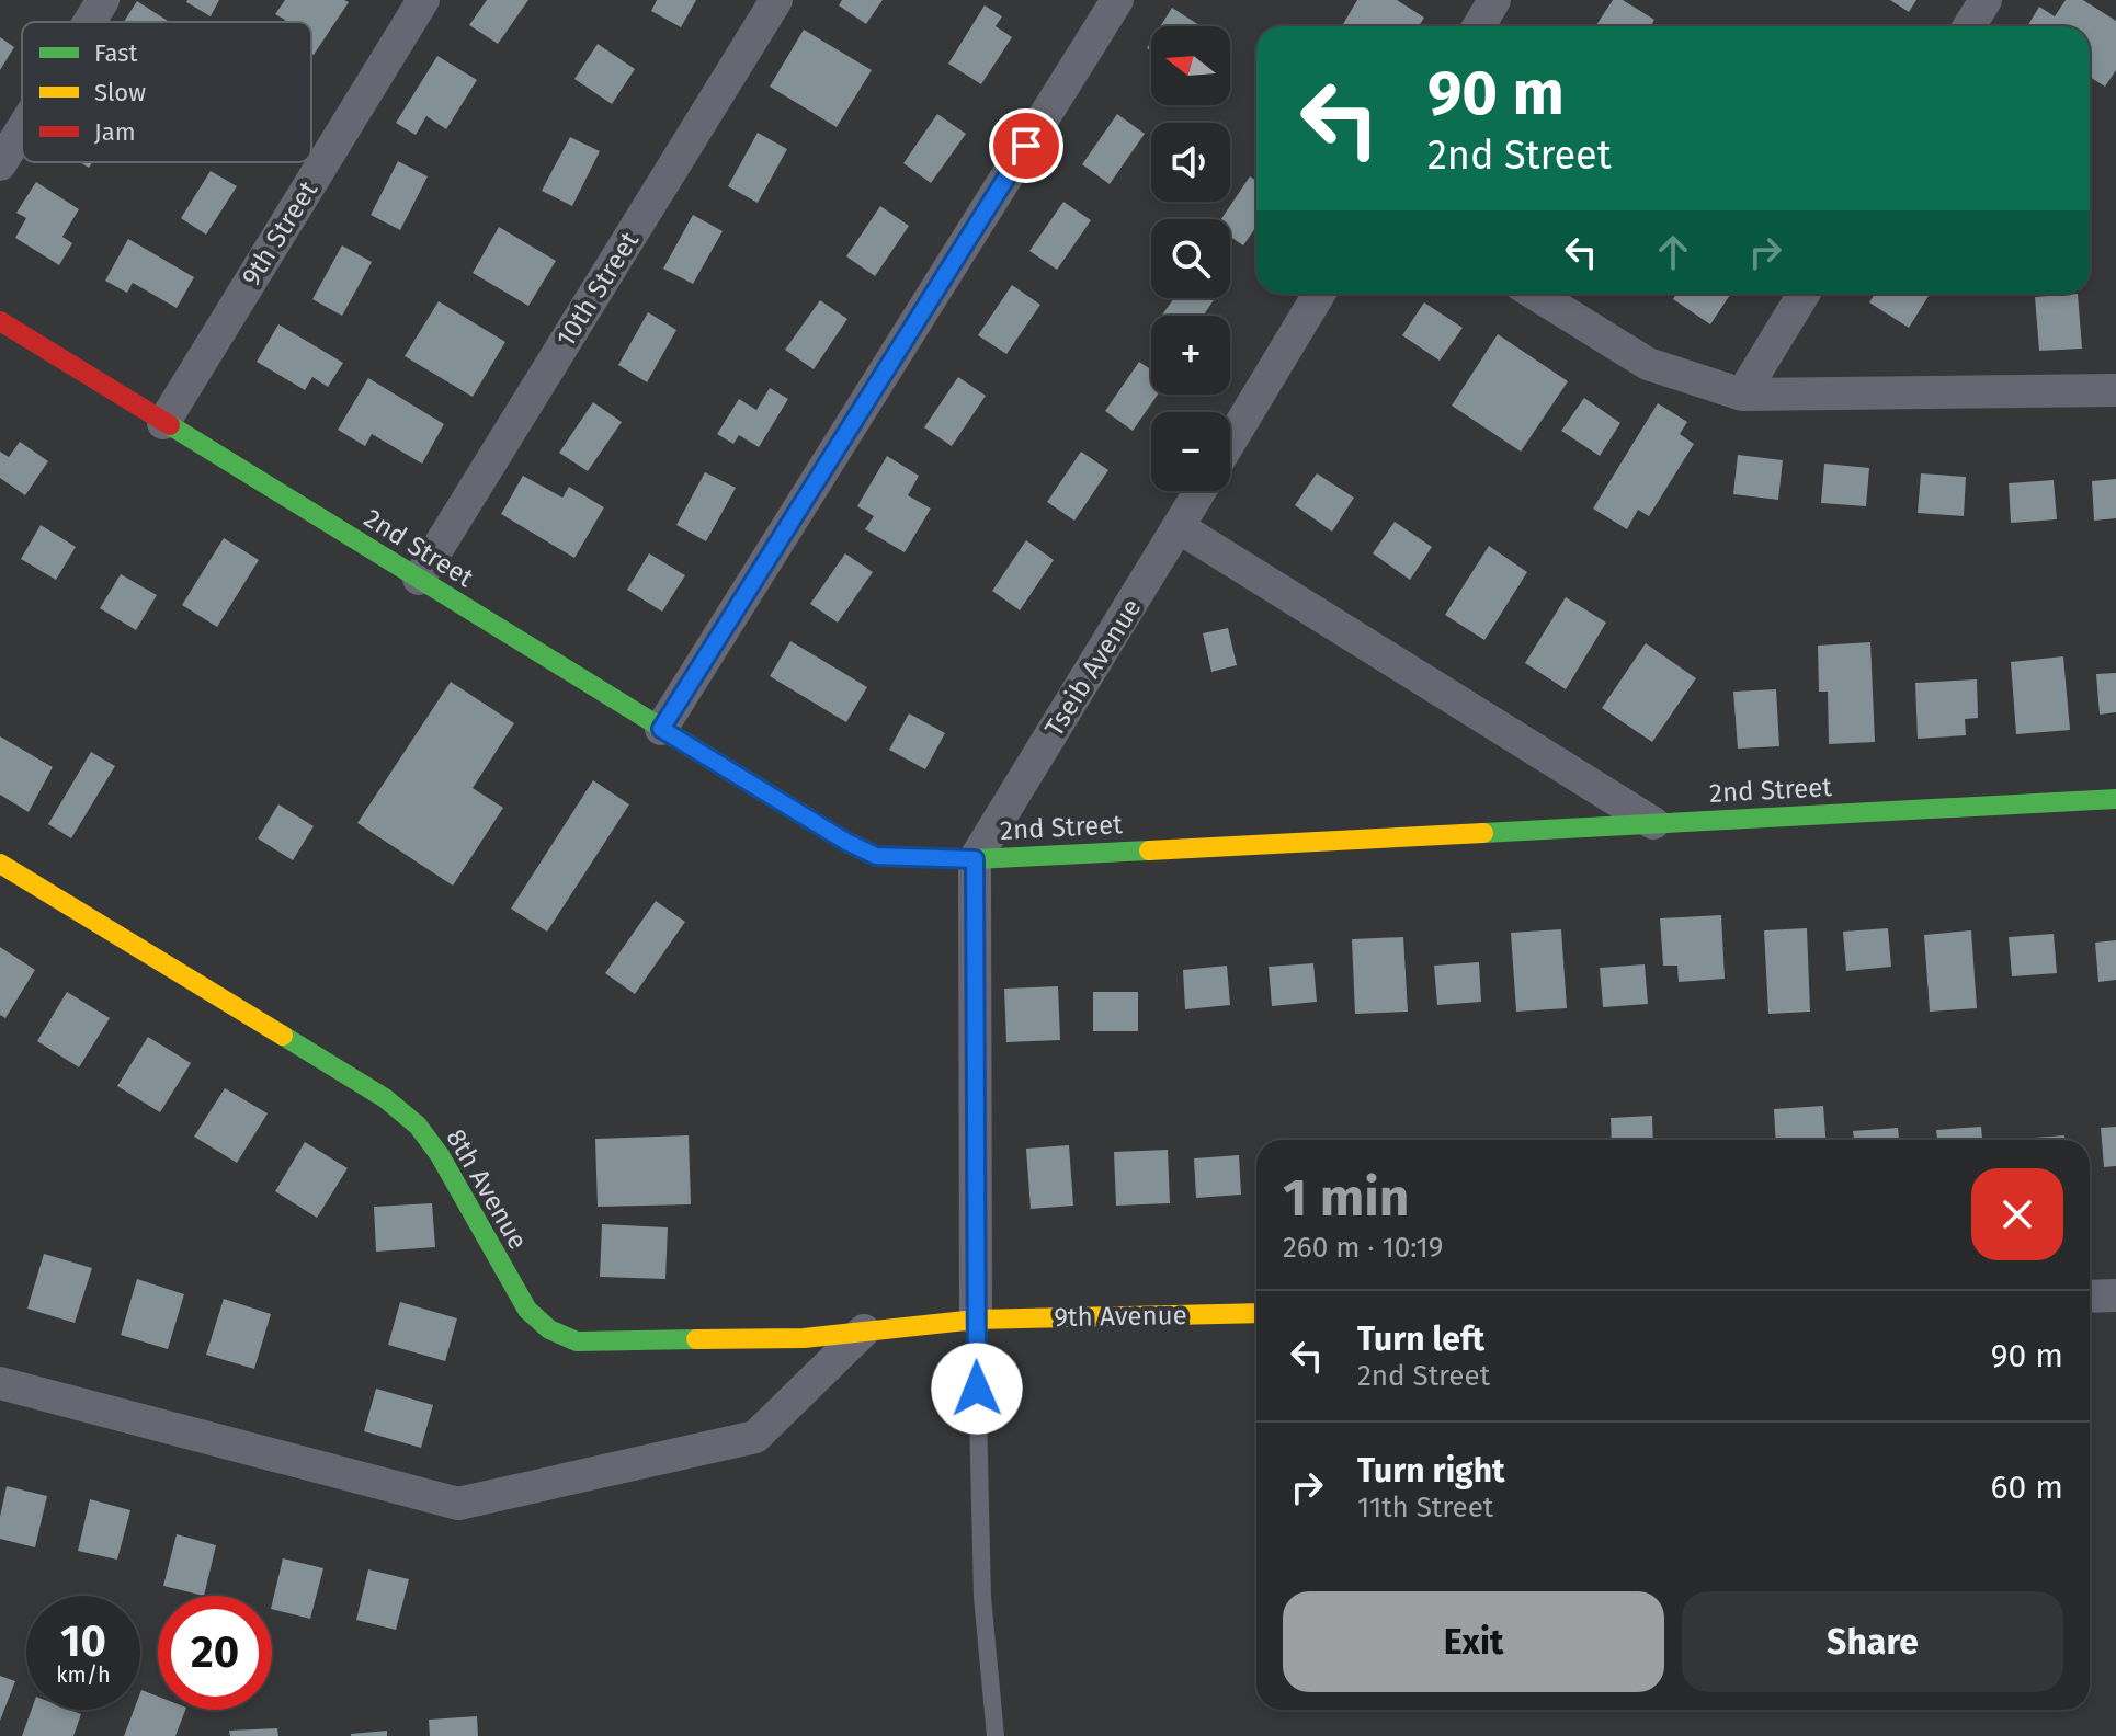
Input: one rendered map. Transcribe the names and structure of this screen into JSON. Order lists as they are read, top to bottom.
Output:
{
  "streets": {
    "street": [
      "9th Street",
      "10th Street",
      "2nd Street",
      "Tseib Avenue",
      "8th Avenue",
      "9th Avenue"
    ]
  },
  "crossings": [
    ["9th Street", "2nd Street"],
    ["10th Street", "2nd Street"],
    ["2nd Street", "Tseib Avenue"],
    ["8th Avenue", "9th Avenue"]
  ],
  "legend": ["Fast", "Slow", "Jam"],
  "north": "left",
  "page": {
    "map_buttons": ["+", "−"],
    "turn": ["90 m", "2nd Street"],
    "heading": ["1 min", "260 m · 10:19"],
    "list": [
      {
        "name": "Turn left",
        "note": "2nd Street",
        "value": "90 m"
      },
      {
        "name": "Turn right",
        "note": "11th Street",
        "value": "60 m"
      }
    ],
    "buttons": ["Exit", "Share"],
    "speed": "10 km/h",
    "limit": "20"
  }
}
